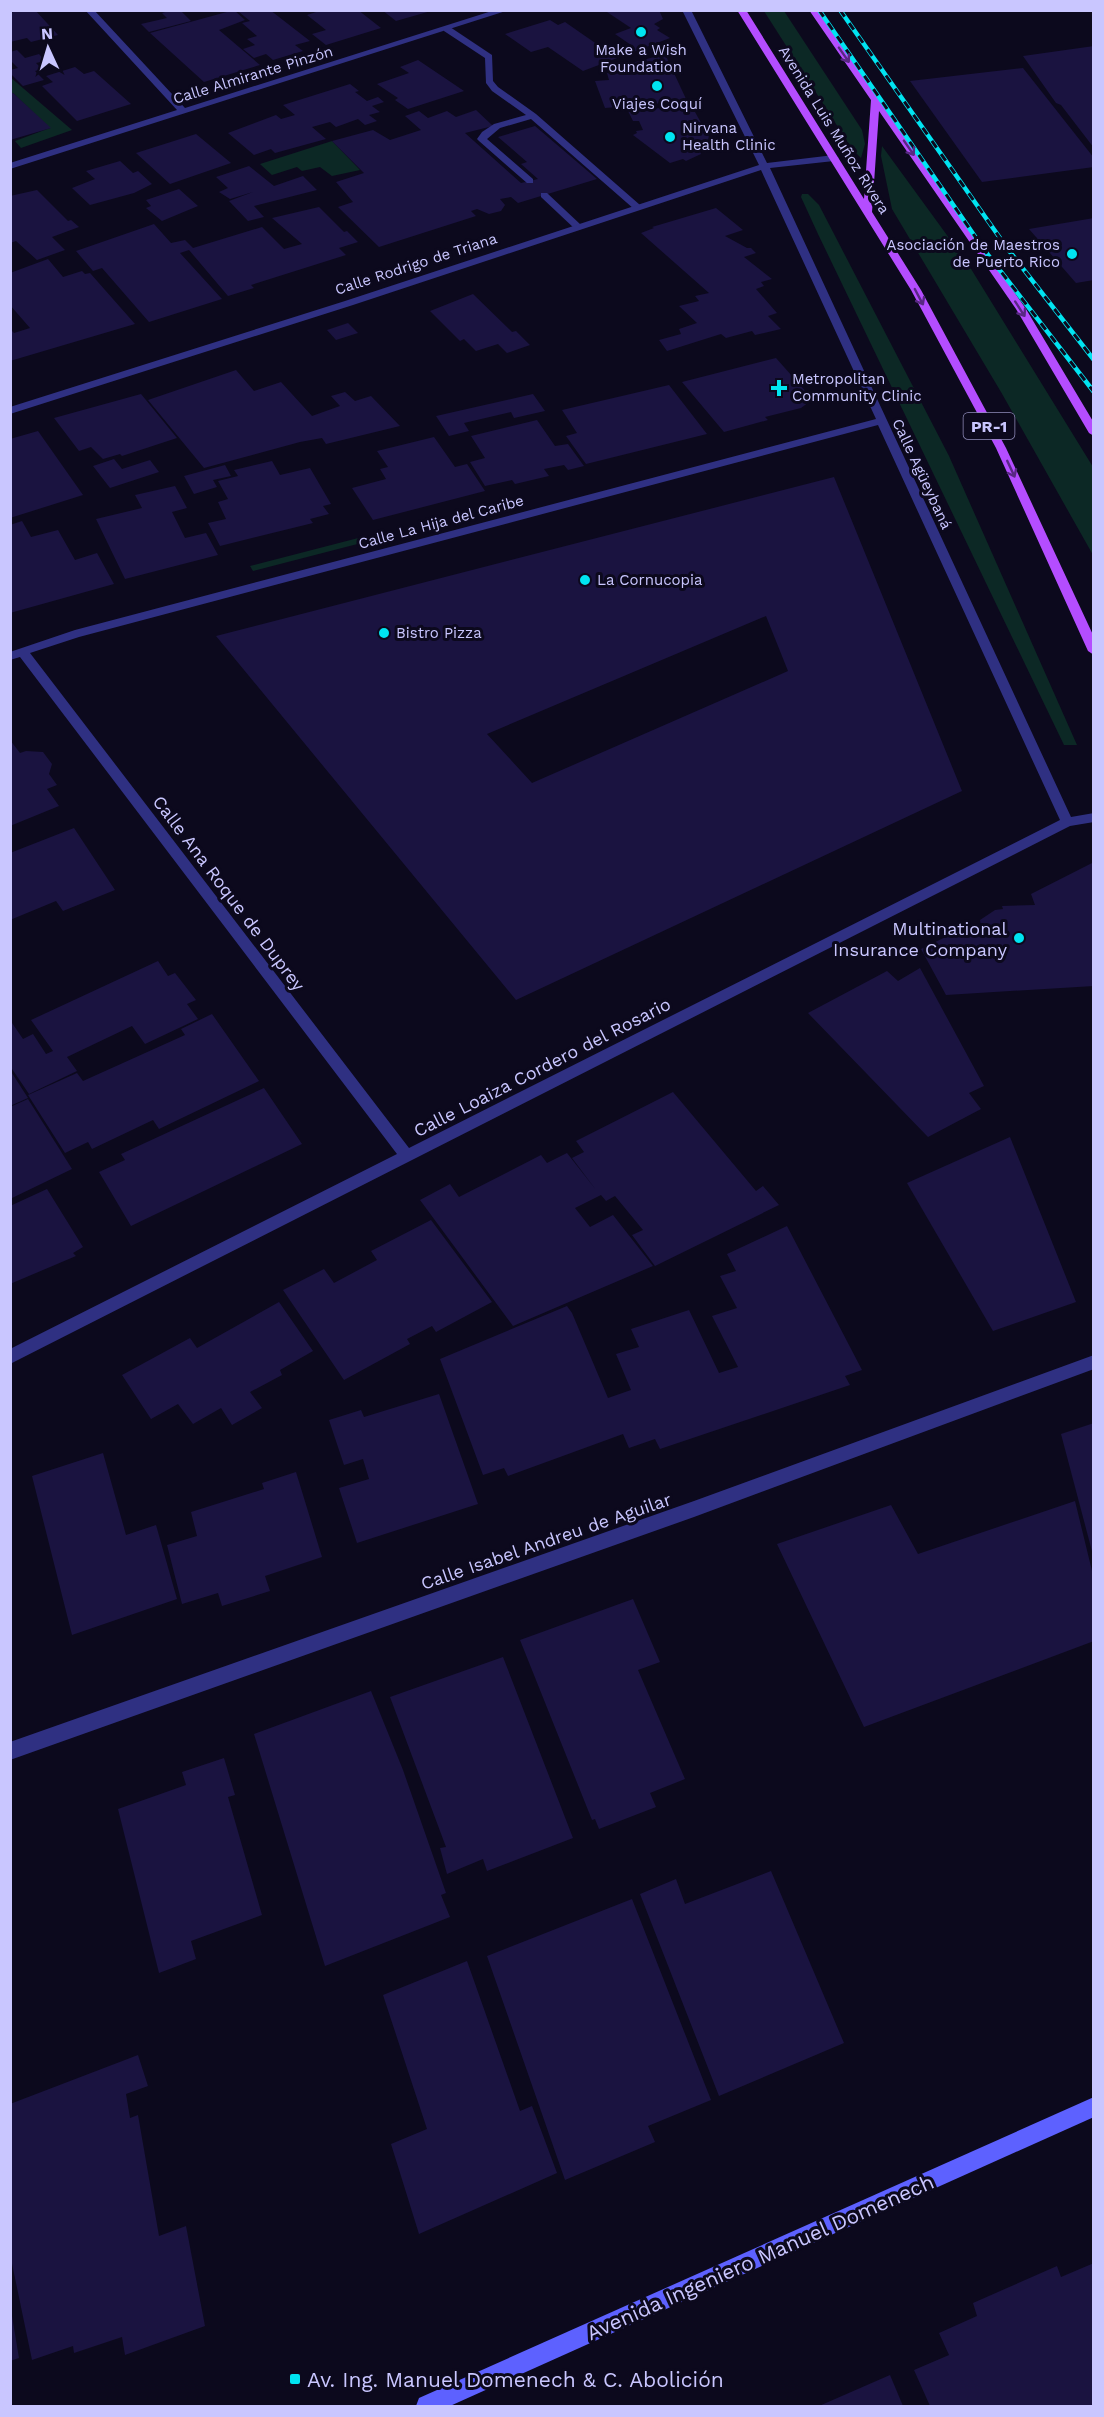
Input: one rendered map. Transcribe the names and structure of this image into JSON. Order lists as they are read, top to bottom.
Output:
{
  "streets": {
    "main road": ["Avenida Luis Muñoz Rivera", "PR-1"],
    "street": [
      "Calle Almirante Pinzón",
      "Calle Rodrigo de Triana",
      "Calle Agüeybaná",
      "Calle La Hija del Caribe",
      "Calle Ana Roque de Duprey",
      "Calle Loaiza Cordero del Rosario",
      "Calle Isabel Andreu de Aguilar",
      "Avenida Ingeniero Manuel Domenech"
    ]
  },
  "crossings": [
    ["Avenida Luis Muñoz Rivera", "Calle Rodrigo de Triana"],
    ["Calle Rodrigo de Triana", "Calle Agüeybaná"],
    ["Calle Agüeybaná", "Calle La Hija del Caribe"],
    ["Calle Agüeybaná", "Calle Loaiza Cordero del Rosario"],
    ["Calle La Hija del Caribe", "Calle Ana Roque de Duprey"],
    ["Calle Ana Roque de Duprey", "Calle Loaiza Cordero del Rosario"]
  ],
  "places": {
    "other": [
      "Make a Wish Foundation",
      "Viajes Coquí",
      "Nirvana Health Clinic",
      "Asociación de Maestros de Puerto Rico",
      "La Cornucopia",
      "Bistro Pizza",
      "Multinational Insurance Company"
    ],
    "health": ["Metropolitan Community Clinic"],
    "transit": ["Av. Ing. Manuel Domenech & C. Abolición"]
  },
  "north": "top"
}
